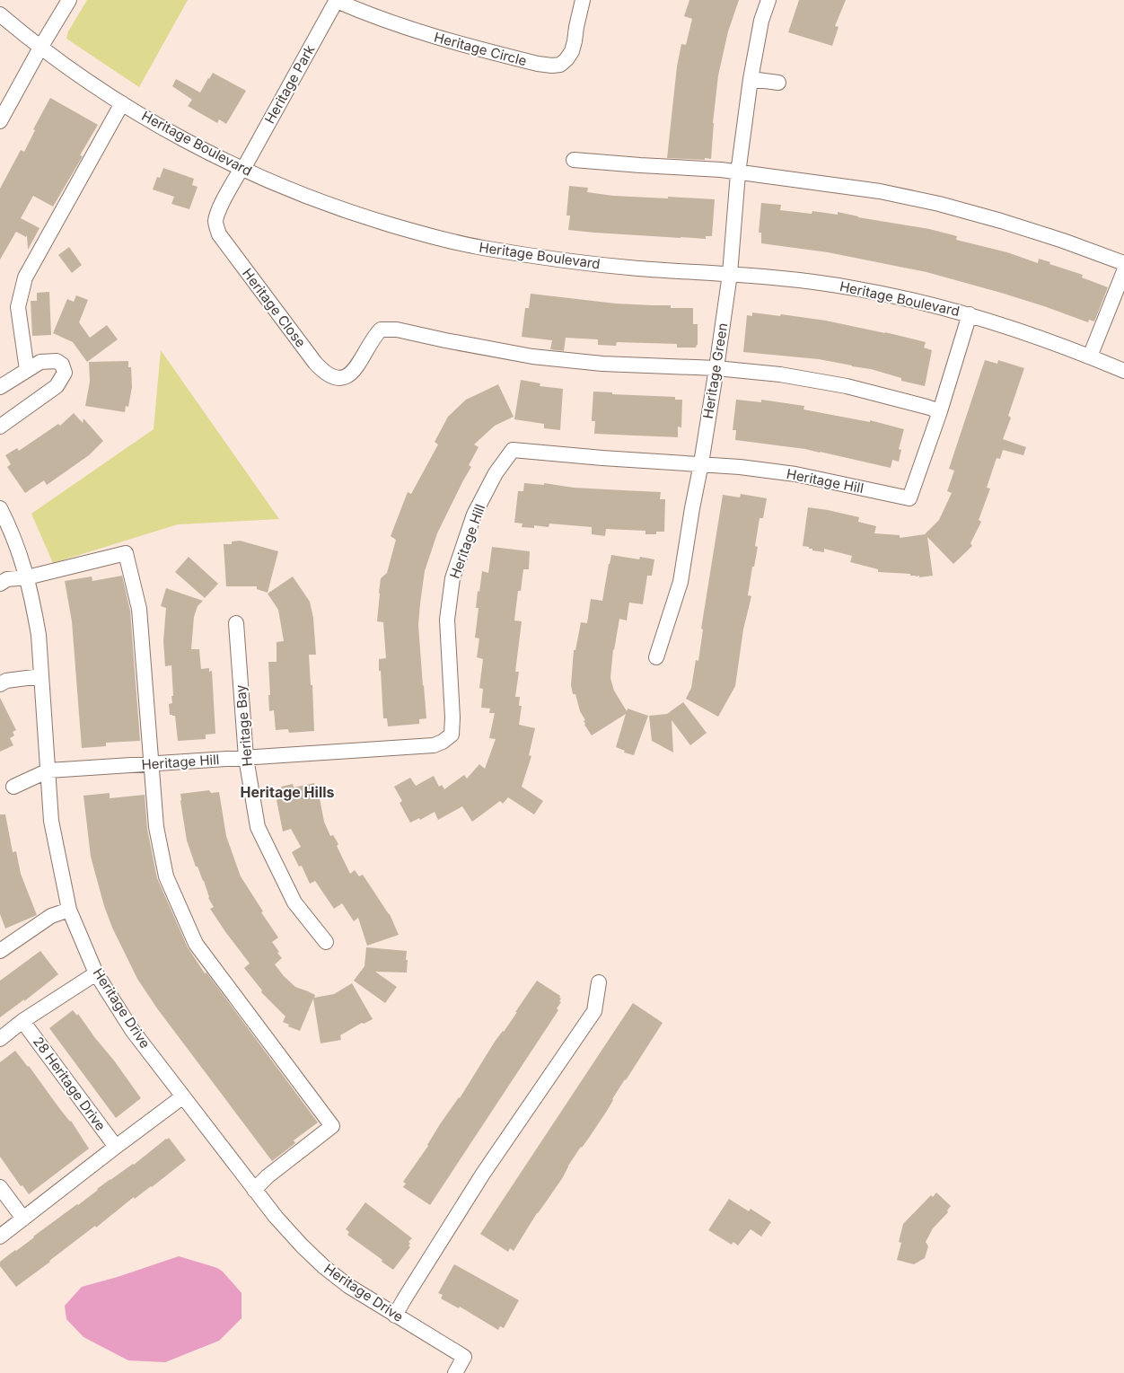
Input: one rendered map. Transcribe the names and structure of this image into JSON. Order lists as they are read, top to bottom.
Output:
{
  "streets": {
    "street": [
      "Heritage Circle",
      "Heritage Park",
      "Heritage Boulevard",
      "Heritage Close",
      "Heritage Green",
      "Heritage Hill",
      "Heritage Bay",
      "Heritage Drive",
      "28 Heritage Drive"
    ]
  },
  "crossings": [
    ["Heritage Circle", "Heritage Park"],
    ["Heritage Park", "Heritage Boulevard"],
    ["Heritage Park", "Heritage Close"],
    ["Heritage Boulevard", "Heritage Close"],
    ["Heritage Boulevard", "Heritage Green"],
    ["Heritage Boulevard", "Heritage Hill"],
    ["Heritage Close", "Heritage Green"],
    ["Heritage Green", "Heritage Hill"],
    ["Heritage Hill", "Heritage Bay"],
    ["Heritage Hill", "Heritage Drive"]
  ],
  "districts": ["Heritage Hills"]
}
